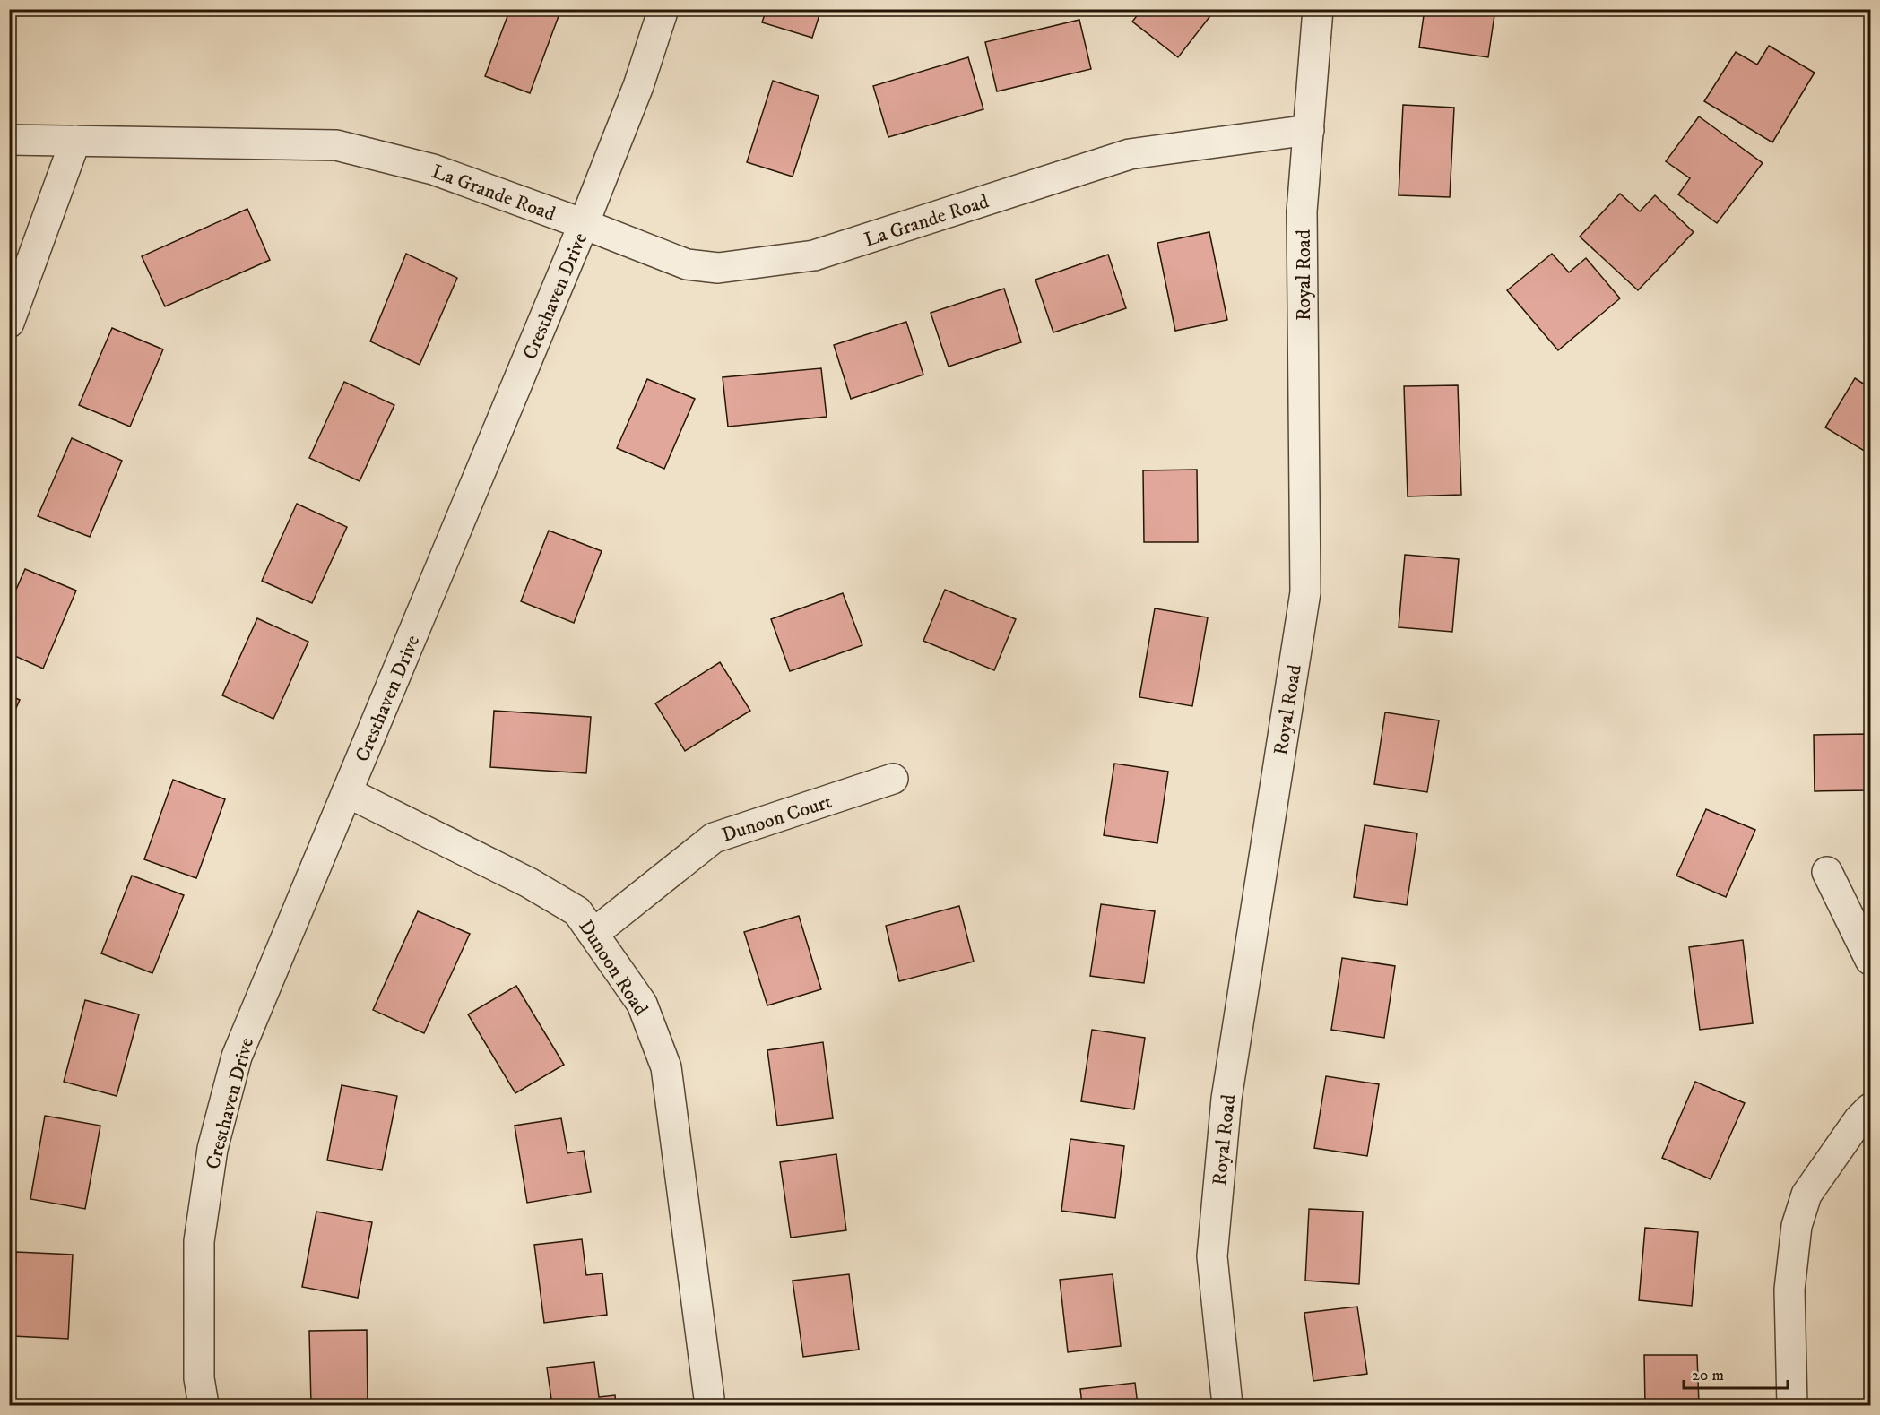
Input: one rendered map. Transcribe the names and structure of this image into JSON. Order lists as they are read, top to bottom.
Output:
{
  "streets": {
    "street": [
      "La Grande Road",
      "Royal Road",
      "Cresthaven Drive",
      "Dunoon Court",
      "Dunoon Road"
    ]
  },
  "crossings": [
    ["La Grande Road", "Royal Road"],
    ["La Grande Road", "Cresthaven Drive"],
    ["Cresthaven Drive", "Dunoon Road"],
    ["Dunoon Court", "Dunoon Road"]
  ],
  "scale_bar": "20 m"
}
